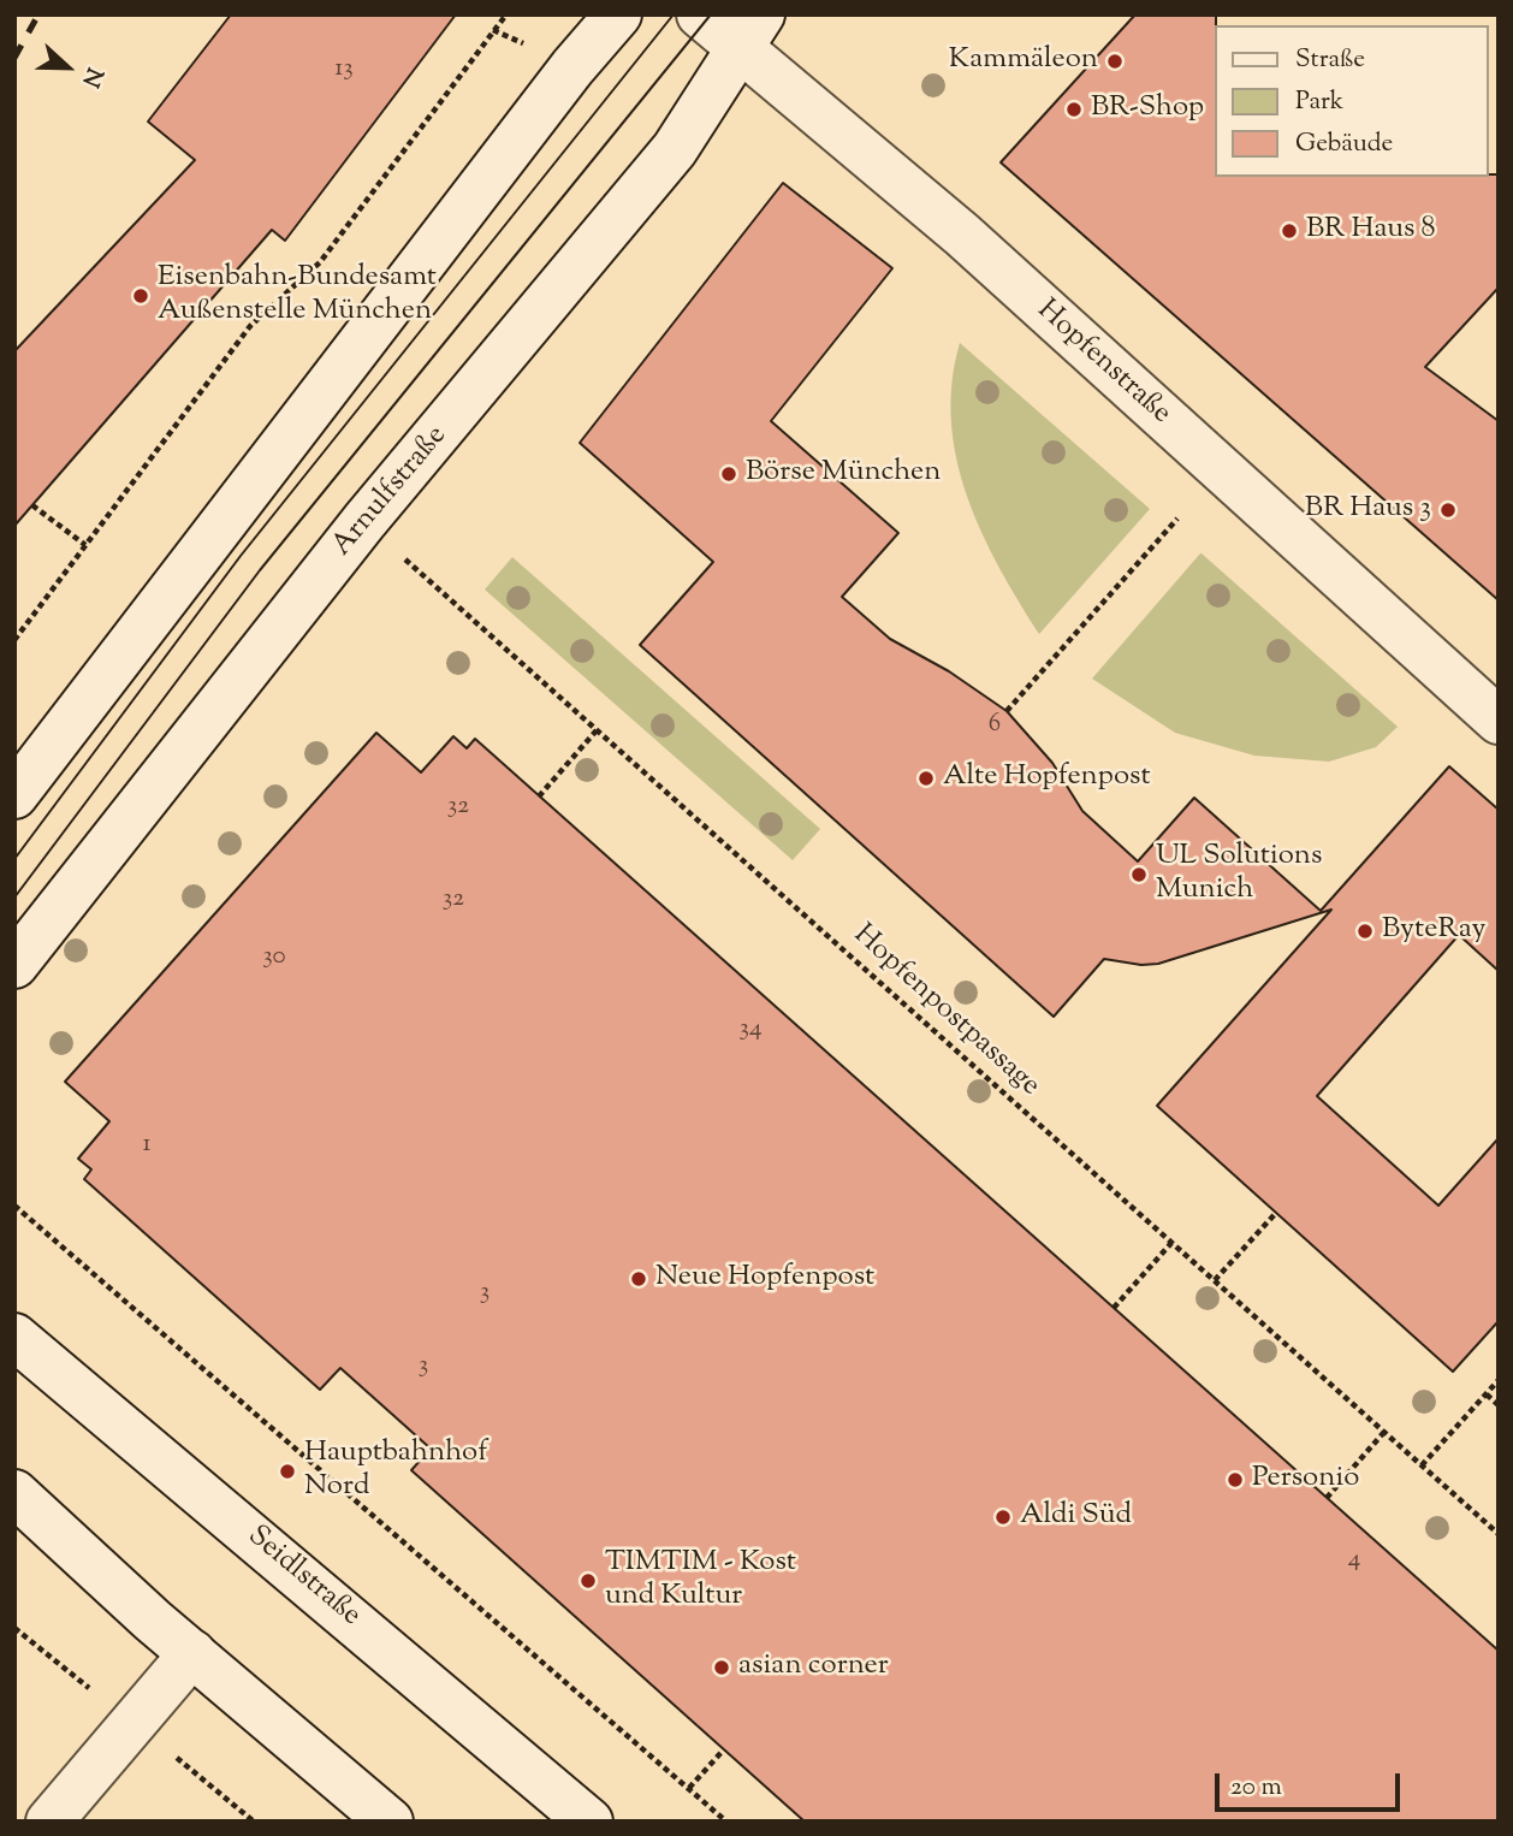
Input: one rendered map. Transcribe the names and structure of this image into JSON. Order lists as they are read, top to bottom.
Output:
{
  "streets": {
    "street": ["Hopfenstraße", "Arnulfstraße", "Seidlstraße"],
    "path": ["Hopfenpostpassage"]
  },
  "crossings": [
    ["Hopfenstraße", "Arnulfstraße"],
    ["Arnulfstraße", "Hopfenpostpassage"]
  ],
  "places": [
    "Kammäleon",
    "BR-Shop",
    "BR Haus 8",
    "Eisenbahn-Bundesamt Außenstelle München",
    "Börse München",
    "BR Haus 3",
    "Alte Hopfenpost",
    "UL Solutions Munich",
    "ByteRay",
    "Neue Hopfenpost",
    "Hauptbahnhof Nord",
    "Personio",
    "Aldi Süd",
    "TIMTIM - Kost und Kultur",
    "asian corner"
  ],
  "house_numbers": [
    "13",
    "6",
    "32",
    "32",
    "30",
    "34",
    "1",
    "3",
    "3",
    "4"
  ],
  "legend": ["Straße", "Park", "Gebäude"],
  "scale_bar": "20 m",
  "north": "right"
}
